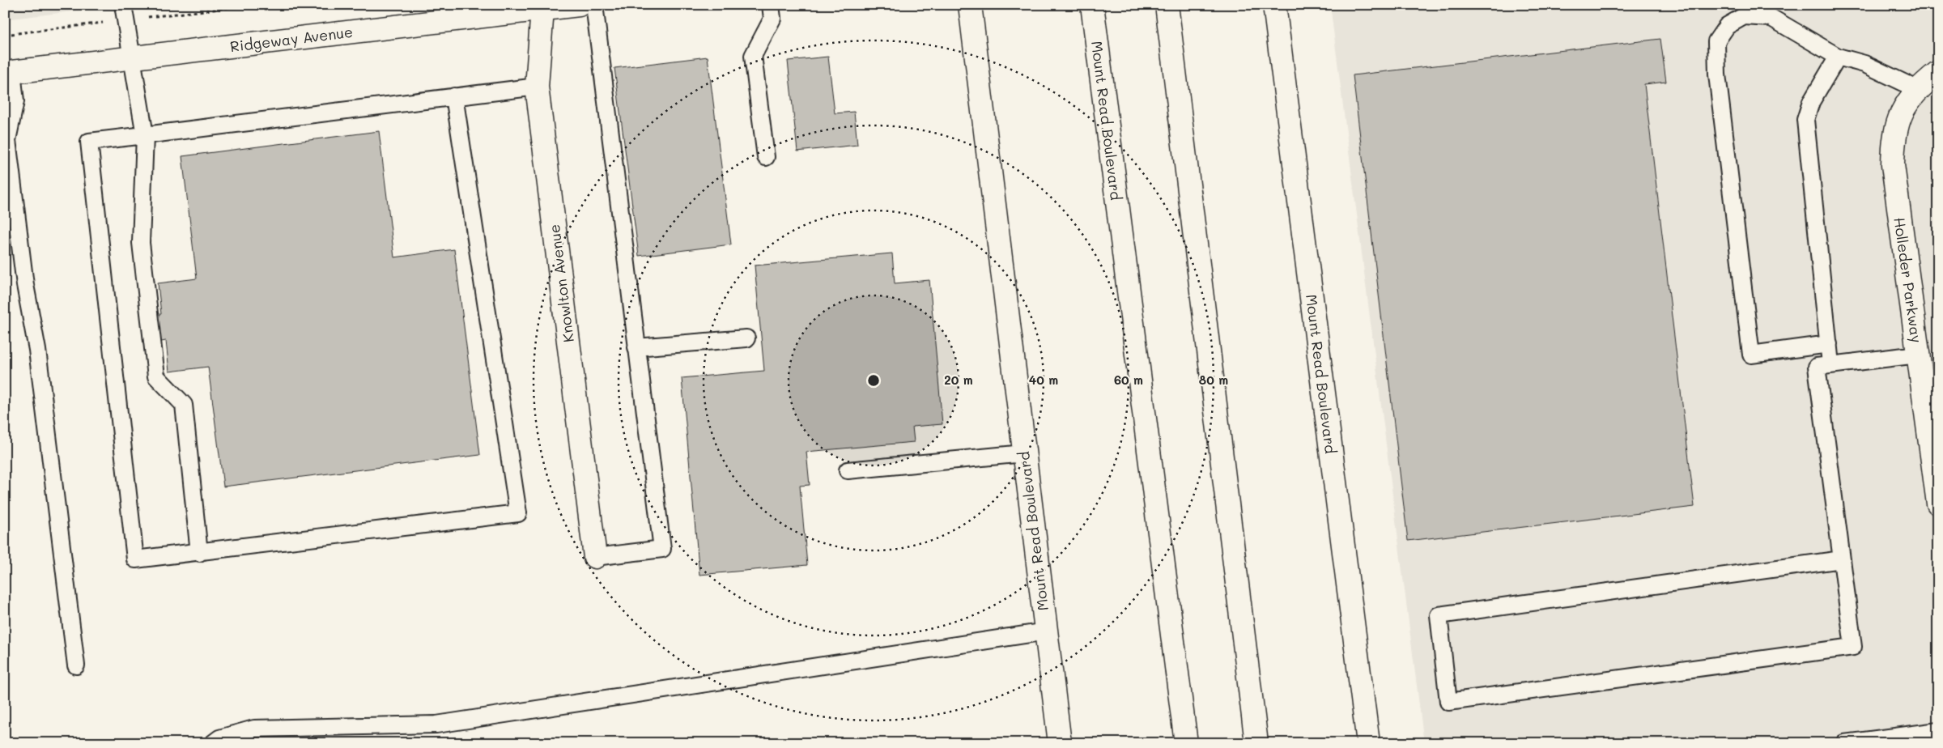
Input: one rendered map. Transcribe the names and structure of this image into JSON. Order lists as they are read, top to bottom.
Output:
{
  "streets": {
    "street": [
      "Ridgeway Avenue",
      "Mount Read Boulevard",
      "Holleder Parkway",
      "Knowlton Avenue"
    ]
  },
  "crossings": [
    ["Ridgeway Avenue", "Knowlton Avenue"]
  ],
  "rings": [
    "20 m",
    "40 m",
    "60 m",
    "80 m"
  ]
}
